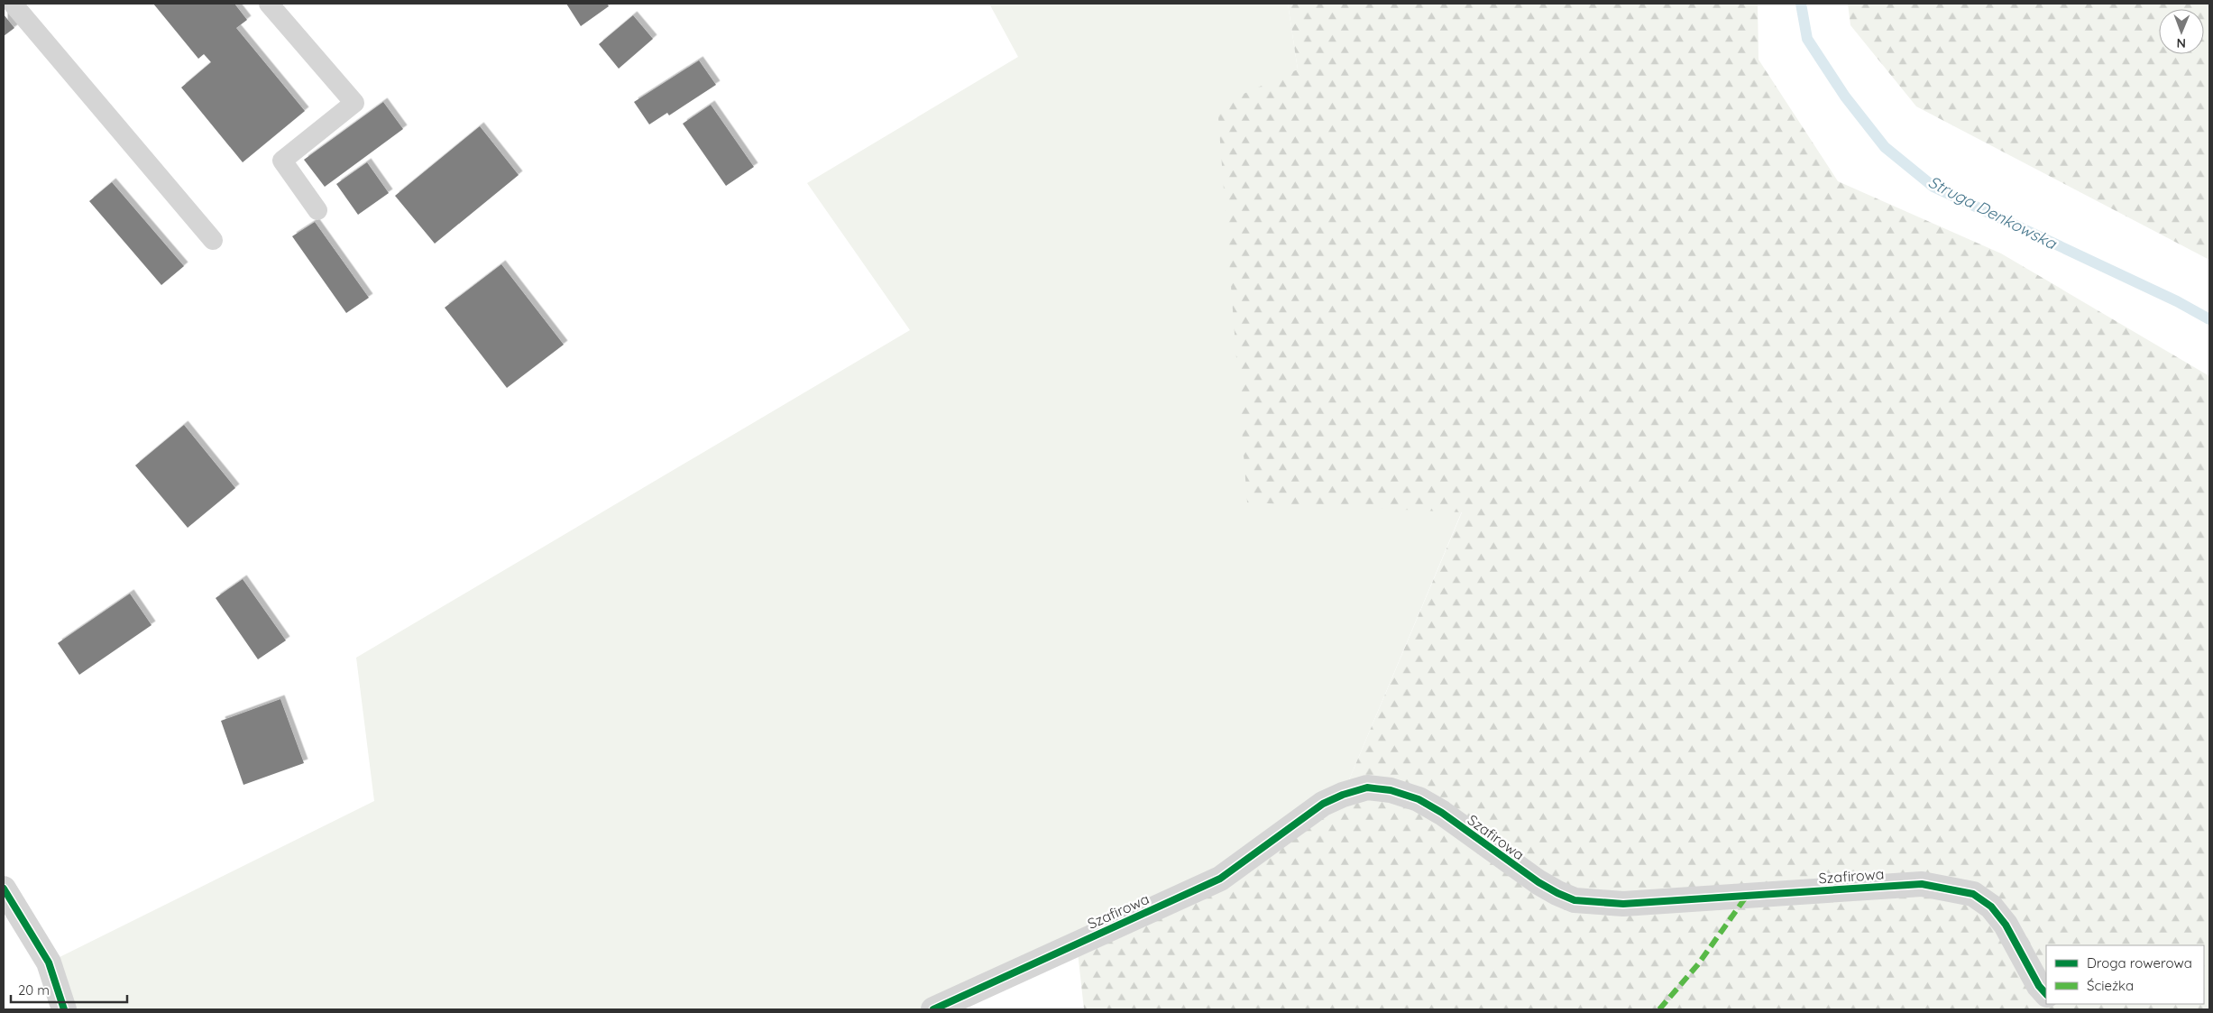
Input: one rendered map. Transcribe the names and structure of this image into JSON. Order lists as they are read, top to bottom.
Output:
{
  "streets": {
    "street": ["Szafirowa"]
  },
  "water": ["Struga Denkowska"],
  "legend": ["Droga rowerowa", "Ścieżka"],
  "scale_bar": "20 m",
  "north": "bottom"
}
